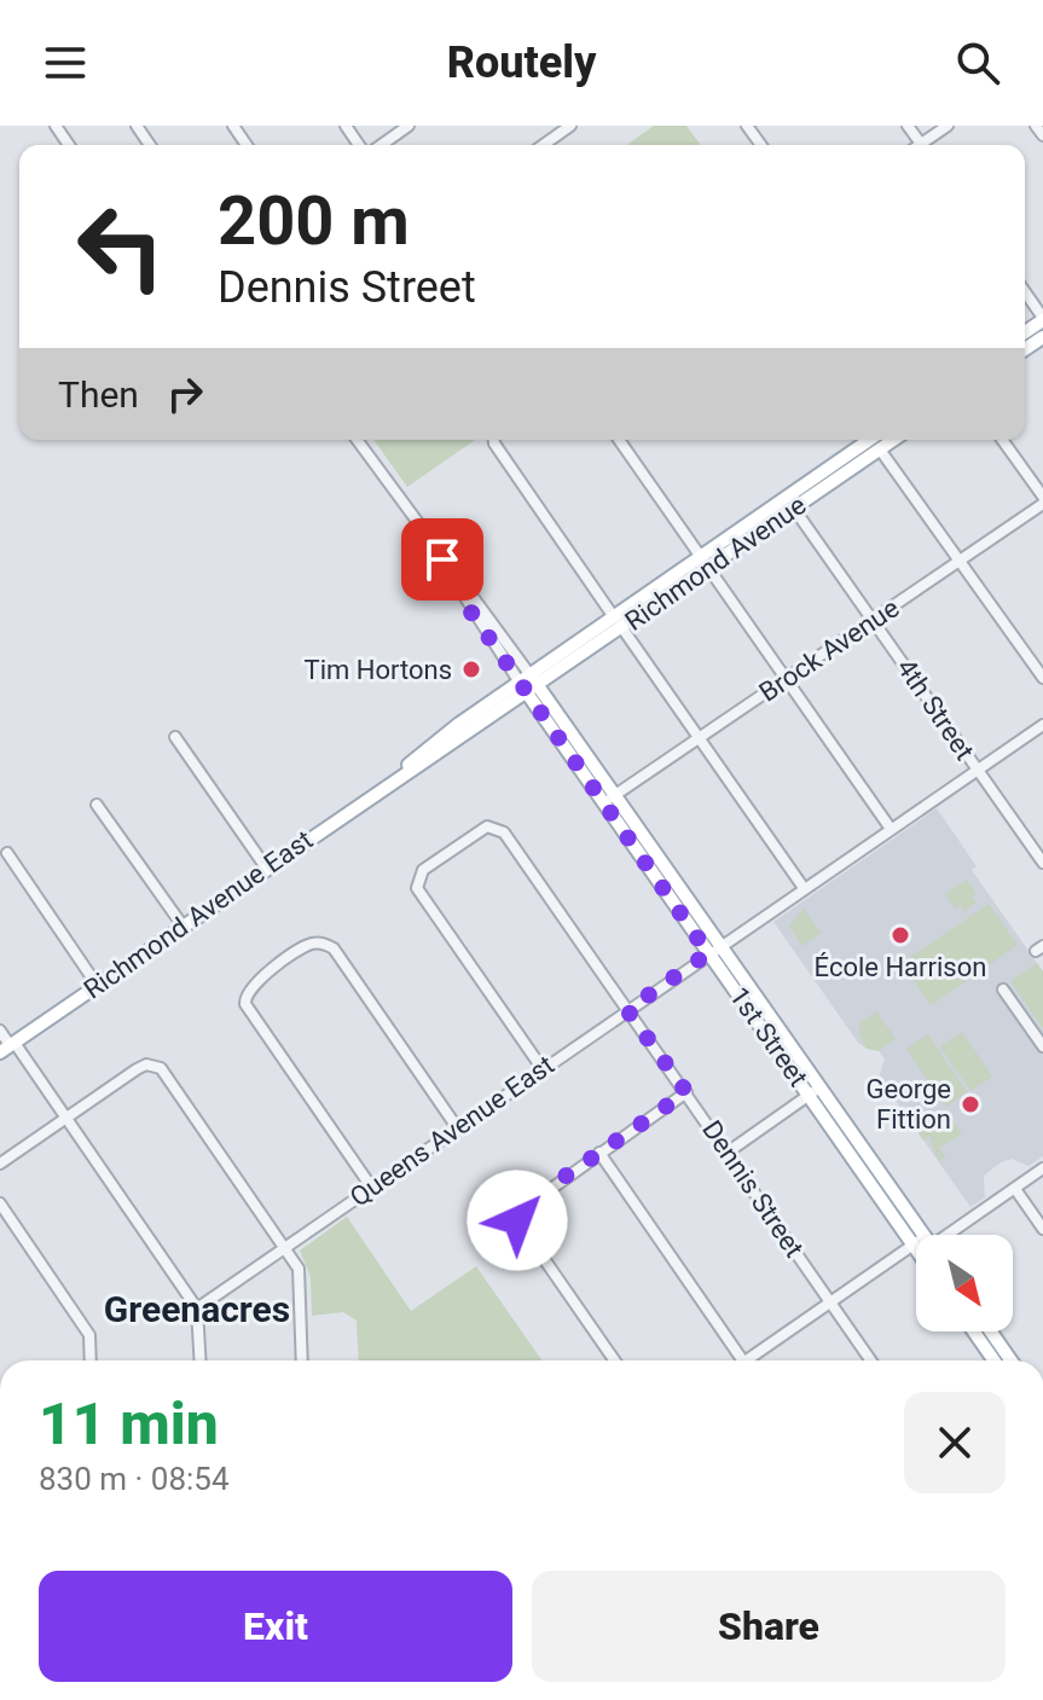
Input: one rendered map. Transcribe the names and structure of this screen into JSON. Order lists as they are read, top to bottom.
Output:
{
  "streets": {
    "main road": ["Richmond Avenue", "Richmond Avenue East", "1st Street"],
    "street": [
      "Brock Avenue",
      "4th Street",
      "Queens Avenue East",
      "Dennis Street"
    ]
  },
  "crossings": [
    ["Richmond Avenue", "4th Street"],
    ["Richmond Avenue", "Richmond Avenue East"],
    ["Richmond Avenue", "1st Street"],
    ["Brock Avenue", "4th Street"],
    ["Brock Avenue", "1st Street"],
    ["4th Street", "Queens Avenue East"],
    ["Richmond Avenue East", "1st Street"],
    ["1st Street", "Queens Avenue East"],
    ["Queens Avenue East", "Dennis Street"]
  ],
  "districts": ["Greenacres"],
  "places": ["Tim Hortons", "École Harrison", "George Fittion"],
  "north": "bottom right",
  "page": {
    "header": "Routely",
    "turn": ["200 m", "Dennis Street"],
    "then": "Then",
    "heading": ["11 min", "830 m · 08:54"],
    "buttons": ["Exit", "Share"]
  }
}
